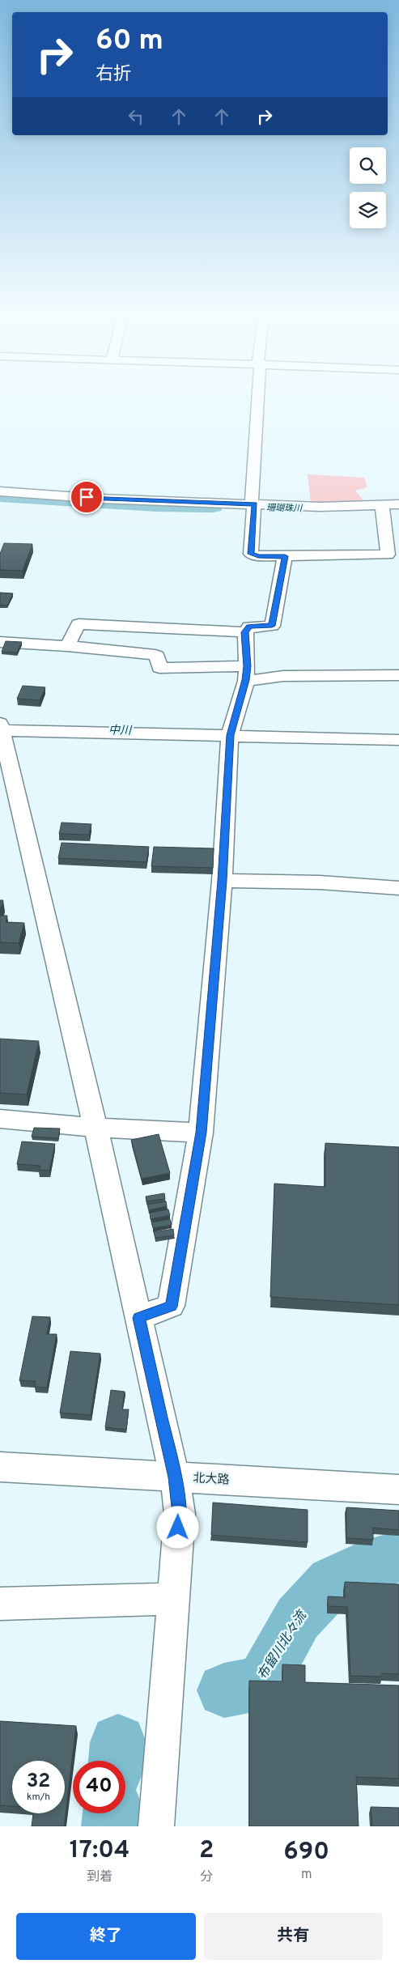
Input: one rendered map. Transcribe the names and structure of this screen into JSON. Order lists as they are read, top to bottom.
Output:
{
  "streets": {
    "street": ["北大路"]
  },
  "water": ["珊瑚珠川", "中川", "布留川北々流"],
  "page": {
    "turn": ["60 m", "右折"],
    "speed": "32 km/h",
    "limit": "40",
    "eta": [
      "17:04",
      "到着",
      "2",
      "分",
      "690",
      "m"
    ],
    "buttons": ["終了", "共有"]
  }
}
